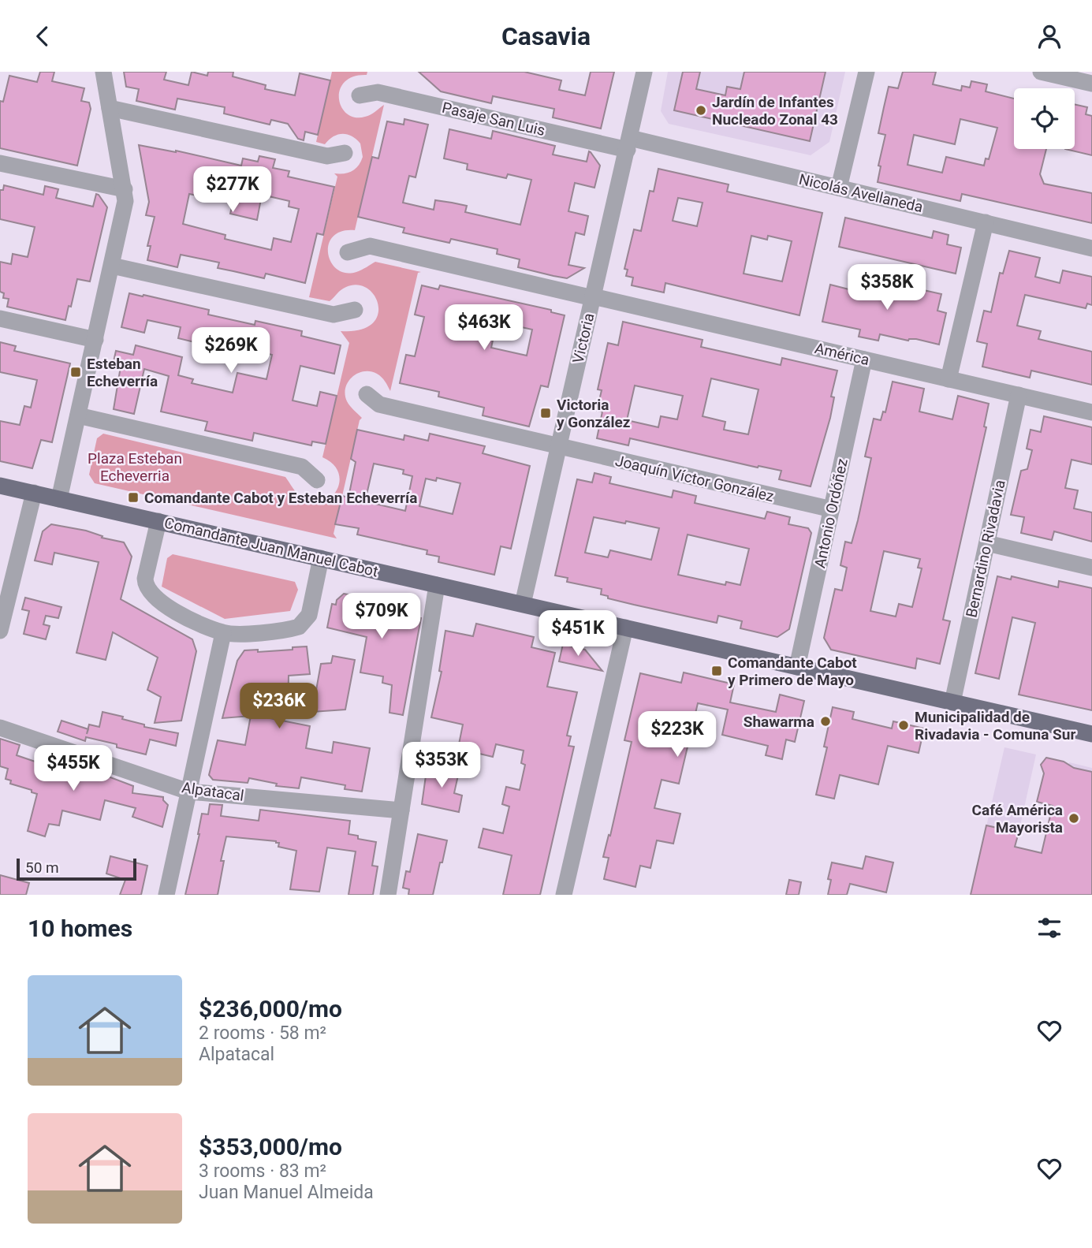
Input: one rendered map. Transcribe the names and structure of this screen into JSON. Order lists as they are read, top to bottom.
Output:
{
  "streets": {
    "main road": ["Comandante Juan Manuel Cabot"],
    "street": [
      "Pasaje San Luis",
      "Nicolás Avellaneda",
      "Victoria",
      "América",
      "Joaquín Víctor González",
      "Antonio Ordóñez",
      "Bernardino Rivadavia",
      "Alpatacal"
    ]
  },
  "crossings": [
    ["Pasaje San Luis", "Nicolás Avellaneda"],
    ["Pasaje San Luis", "Victoria"],
    ["Nicolás Avellaneda", "Victoria"],
    ["Victoria", "América"],
    ["Victoria", "Joaquín Víctor González"],
    ["Victoria", "Comandante Juan Manuel Cabot"],
    ["América", "Antonio Ordóñez"],
    ["América", "Bernardino Rivadavia"],
    ["Joaquín Víctor González", "Antonio Ordóñez"],
    ["Antonio Ordóñez", "Comandante Juan Manuel Cabot"],
    ["Comandante Juan Manuel Cabot", "Bernardino Rivadavia"]
  ],
  "parks": ["Plaza Esteban Echeverria"],
  "places": {
    "other": [
      "Jardín de Infantes Nucleado Zonal 43",
      "Shawarma",
      "Municipalidad de Rivadavia - Comuna Sur",
      "Café América Mayorista"
    ],
    "transit": [
      "Esteban Echeverría",
      "Victoria y González",
      "Comandante Cabot y Esteban Echeverría",
      "Comandante Cabot y Primero de Mayo"
    ]
  },
  "scale_bar": "50 m",
  "page": {
    "header": "Casavia",
    "price": [
      "$277K",
      "$358K",
      "$463K",
      "$269K",
      "$709K",
      "$451K",
      "$236K",
      "$223K",
      "$353K",
      "$455K"
    ],
    "scale": "50 m",
    "heading": "10 homes",
    "list": [
      {
        "name": "$236,000/mo",
        "note": "2 rooms · 58 m² · Alpatacal"
      },
      {
        "name": "$353,000/mo",
        "note": "3 rooms · 83 m² · Juan Manuel Almeida"
      }
    ]
  }
}
